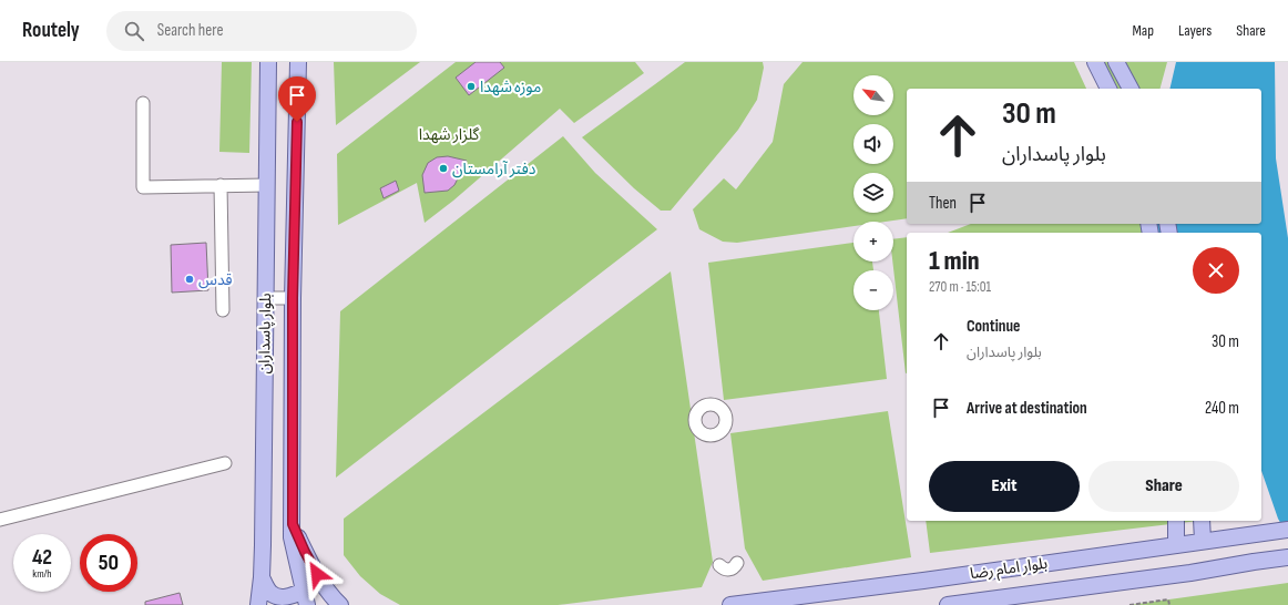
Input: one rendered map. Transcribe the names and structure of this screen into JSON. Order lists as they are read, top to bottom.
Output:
{
  "streets": {
    "main road": ["بلوار پاسداران", "بلوار امام رضا"]
  },
  "parks": ["گلزار شهدا"],
  "places": ["موزه شهدا", "دفتر آرامستان", "قدس"],
  "north": "top left",
  "page": {
    "header": "Routely",
    "search": "Search here",
    "nav": ["Map", "Layers", "Share"],
    "map_buttons": ["+", "−"],
    "turn": ["30 m", "بلوار پاسداران"],
    "then": "Then",
    "heading": ["1 min", "270 m · 15:01"],
    "list": [
      {
        "name": "Continue",
        "note": "بلوار پاسداران",
        "value": "30 m"
      },
      {
        "name": "Arrive at destination",
        "value": "240 m"
      }
    ],
    "buttons": ["Exit", "Share"],
    "speed": "42 km/h",
    "limit": "50"
  }
}
